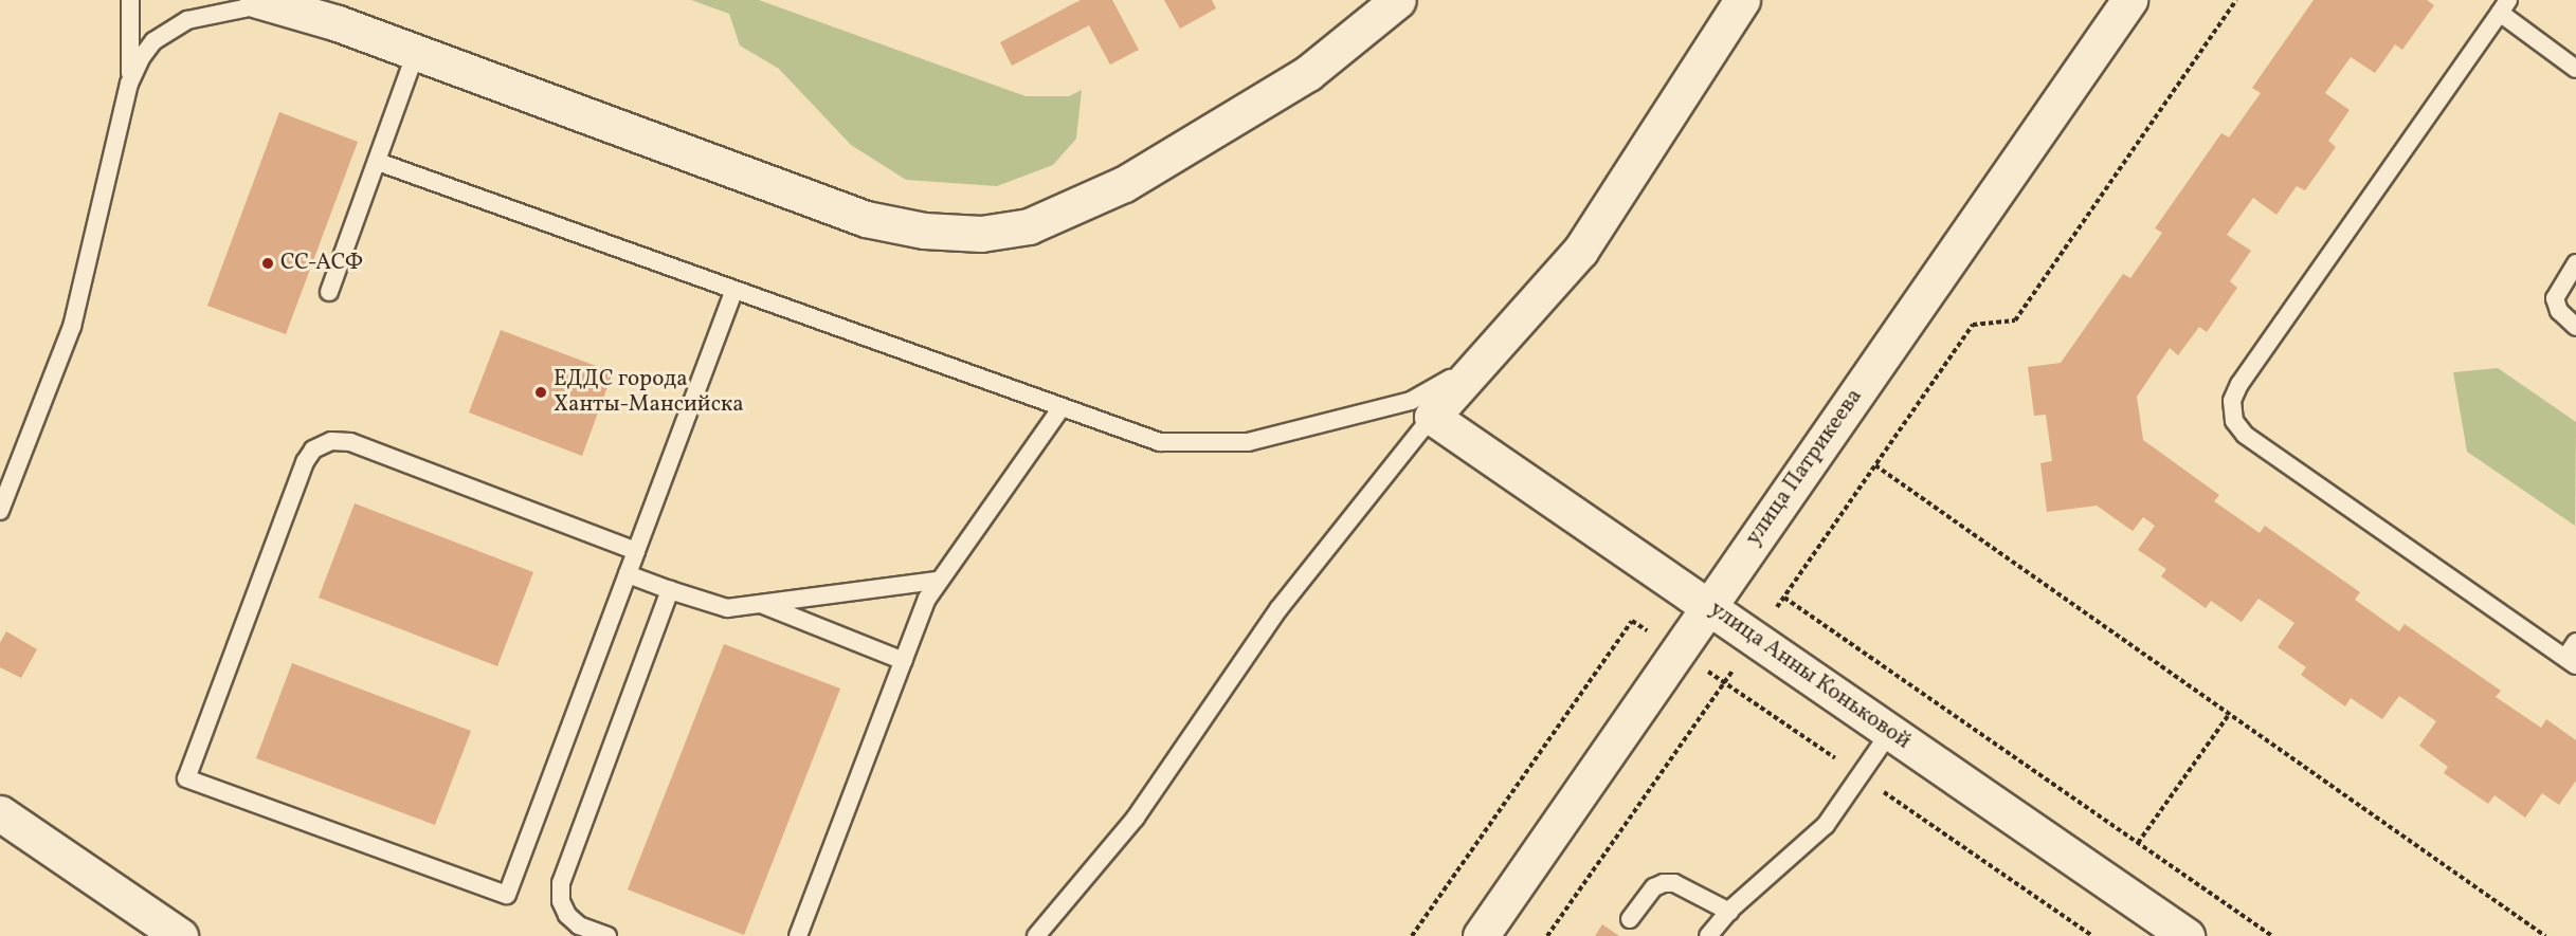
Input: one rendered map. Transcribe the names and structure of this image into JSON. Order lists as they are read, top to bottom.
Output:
{
  "streets": {
    "street": ["улица Патрикеева", "улица Анны Коньковой"]
  },
  "crossings": [
    ["улица Патрикеева", "улица Анны Коньковой"]
  ],
  "places": ["СС-АСФ", "ЕДДС города Ханты-Мансийска"]
}
